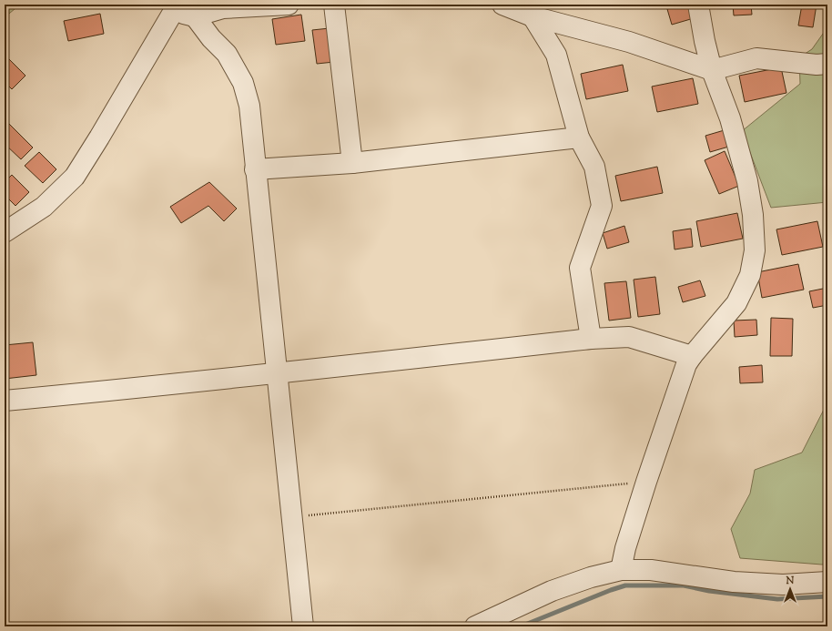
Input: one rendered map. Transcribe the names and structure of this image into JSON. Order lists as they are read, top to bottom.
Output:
{
  "north": "top"
}
